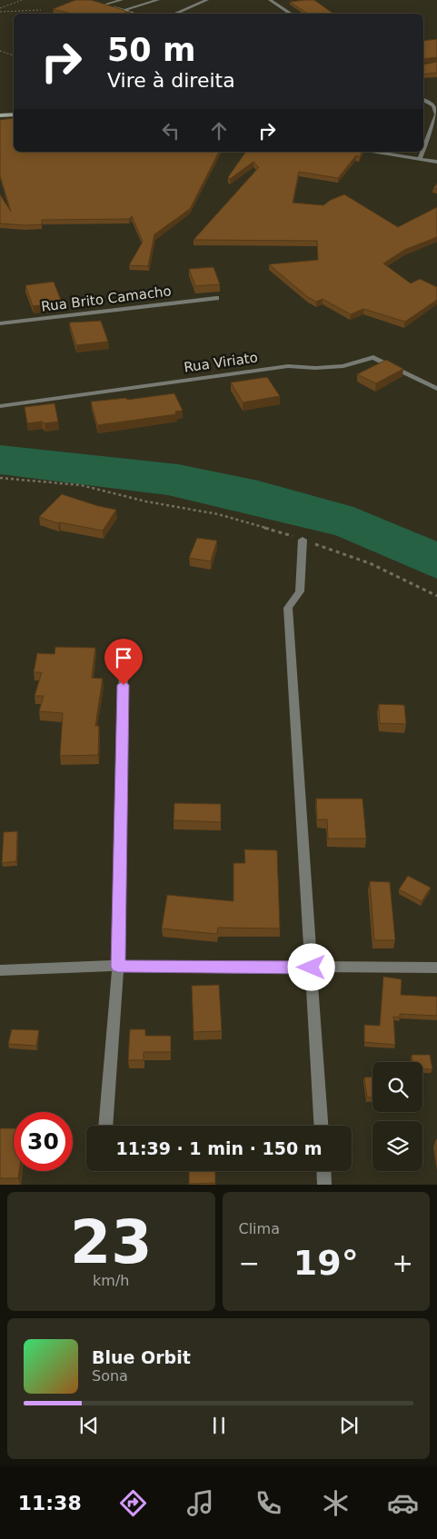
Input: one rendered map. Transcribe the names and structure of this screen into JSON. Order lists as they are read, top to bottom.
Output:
{
  "streets": {
    "street": ["Rua Brito Camacho", "Rua Viriato"]
  },
  "page": {
    "turn": ["50 m", "Vire à direita"],
    "limit": "30",
    "trip": "11:39 · 1 min · 150 m",
    "tile": [
      ["23", "km/h"],
      "Clima"
    ],
    "heat": ["−", "19°", "+"],
    "song": ["Blue Orbit", "Sona"],
    "tabs": "11:38"
  }
}
